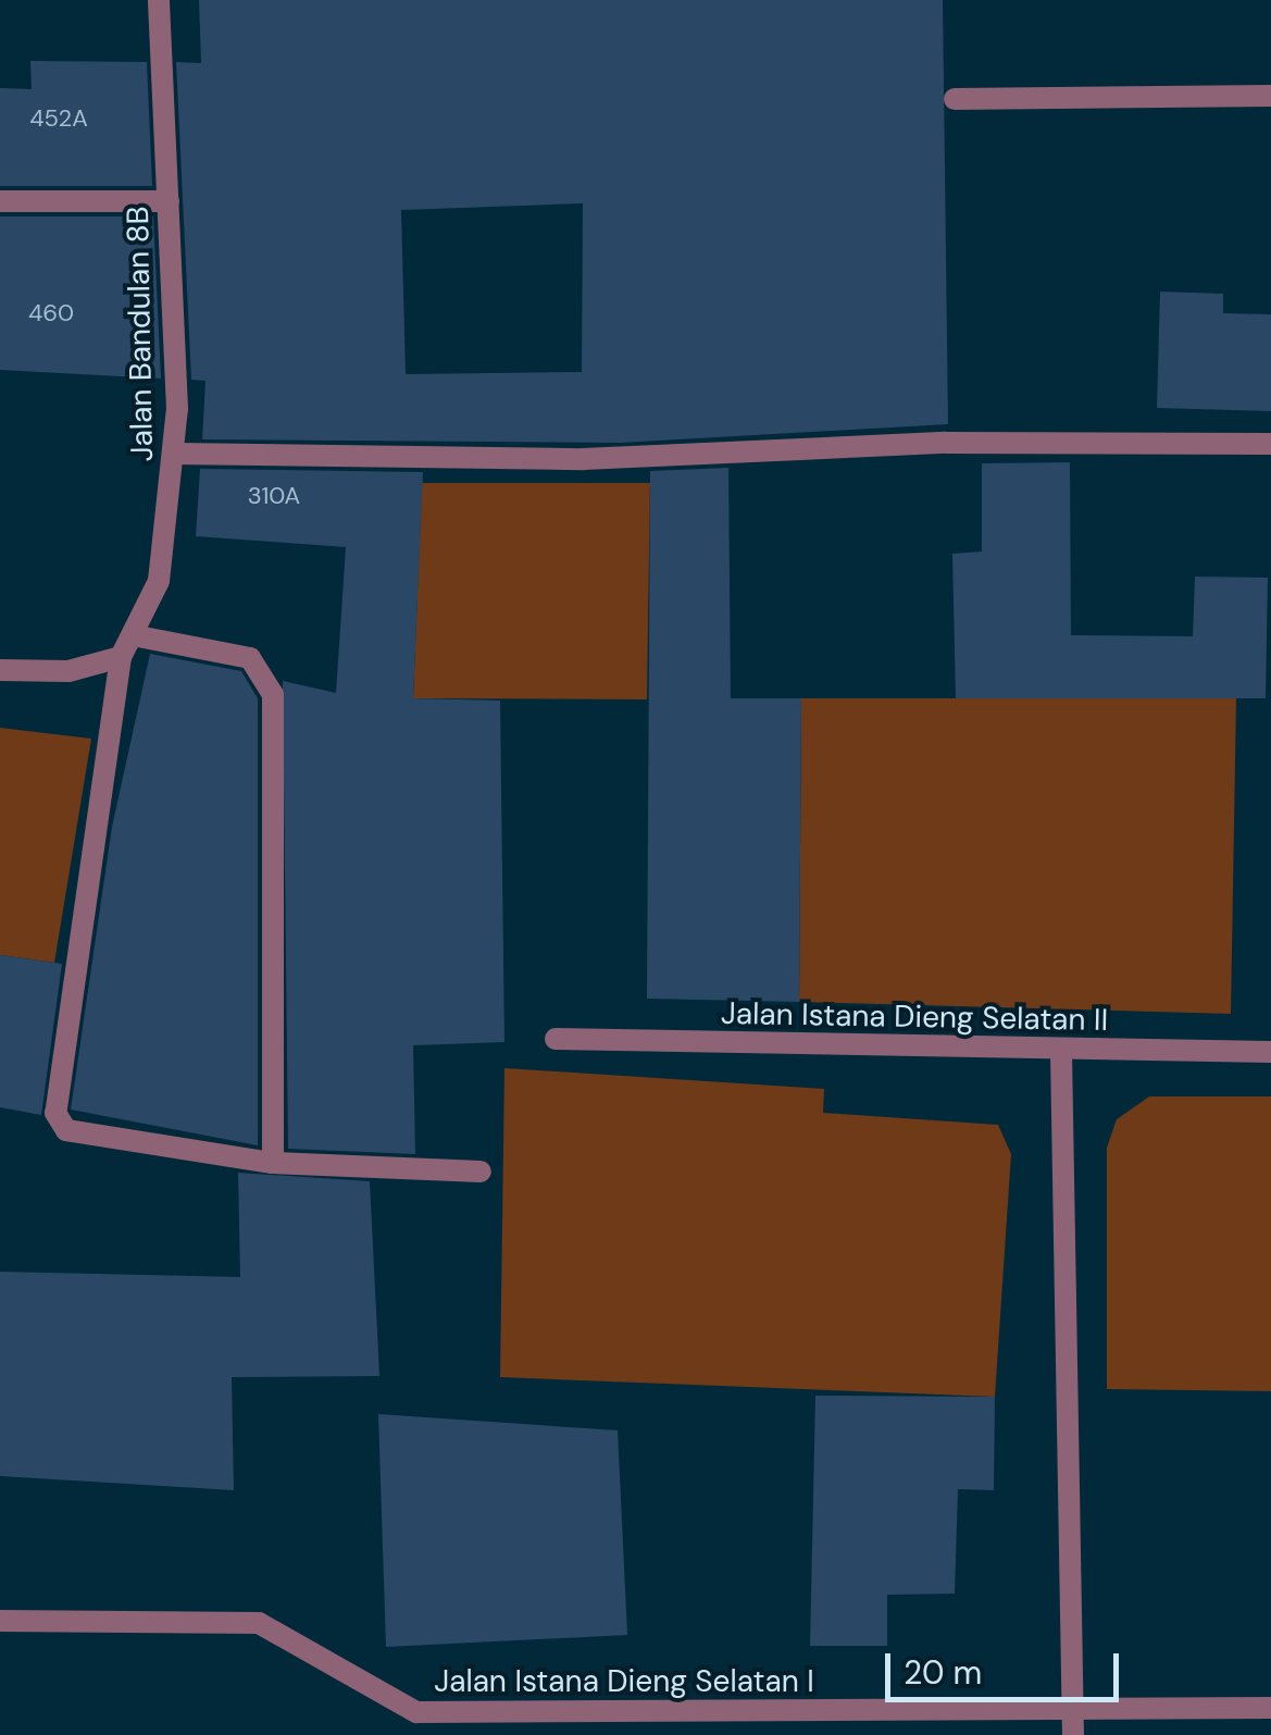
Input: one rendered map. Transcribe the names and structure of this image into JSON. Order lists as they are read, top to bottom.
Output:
{
  "streets": {
    "street": ["Jalan Bandulan 8B", "Jalan Istana Dieng Selatan II", "Jalan Istana Dieng Selatan I"]
  },
  "house_numbers": ["452A", "460", "310A"],
  "scale_bar": "20 m"
}
